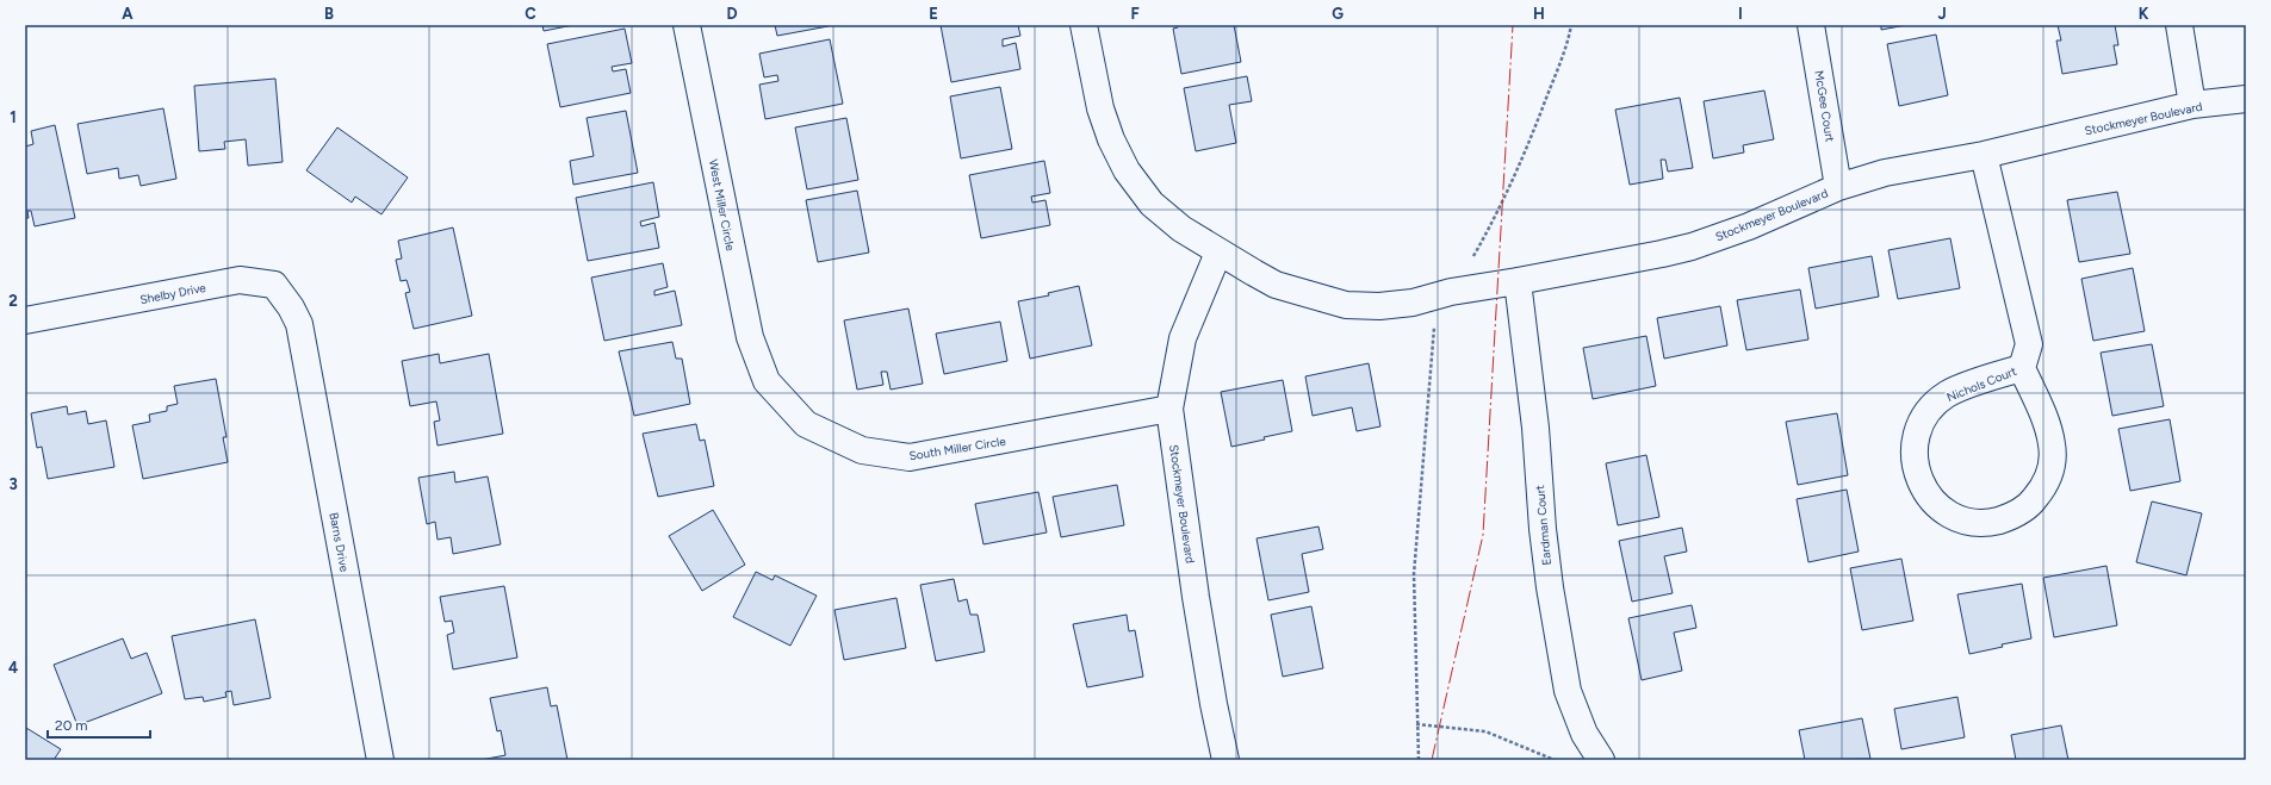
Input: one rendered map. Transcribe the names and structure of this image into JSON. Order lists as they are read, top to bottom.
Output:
{
  "streets": {
    "street": [
      "McGee Court",
      "Stockmeyer Boulevard",
      "West Miller Circle",
      "Shelby Drive",
      "Nichols Court",
      "South Miller Circle",
      "Eardman Court",
      "Barns Drive"
    ]
  },
  "crossings": [
    ["McGee Court", "Stockmeyer Boulevard"],
    ["Stockmeyer Boulevard", "Nichols Court"],
    ["Stockmeyer Boulevard", "South Miller Circle"],
    ["Stockmeyer Boulevard", "Eardman Court"],
    ["West Miller Circle", "South Miller Circle"],
    ["Shelby Drive", "Barns Drive"]
  ],
  "scale_bar": "20 m",
  "grid": {
    "columns": [
      "A",
      "B",
      "C",
      "D",
      "E",
      "F",
      "G",
      "H",
      "I",
      "J",
      "K"
    ],
    "rows": [
      "1",
      "2",
      "3",
      "4"
    ]
  }
}
